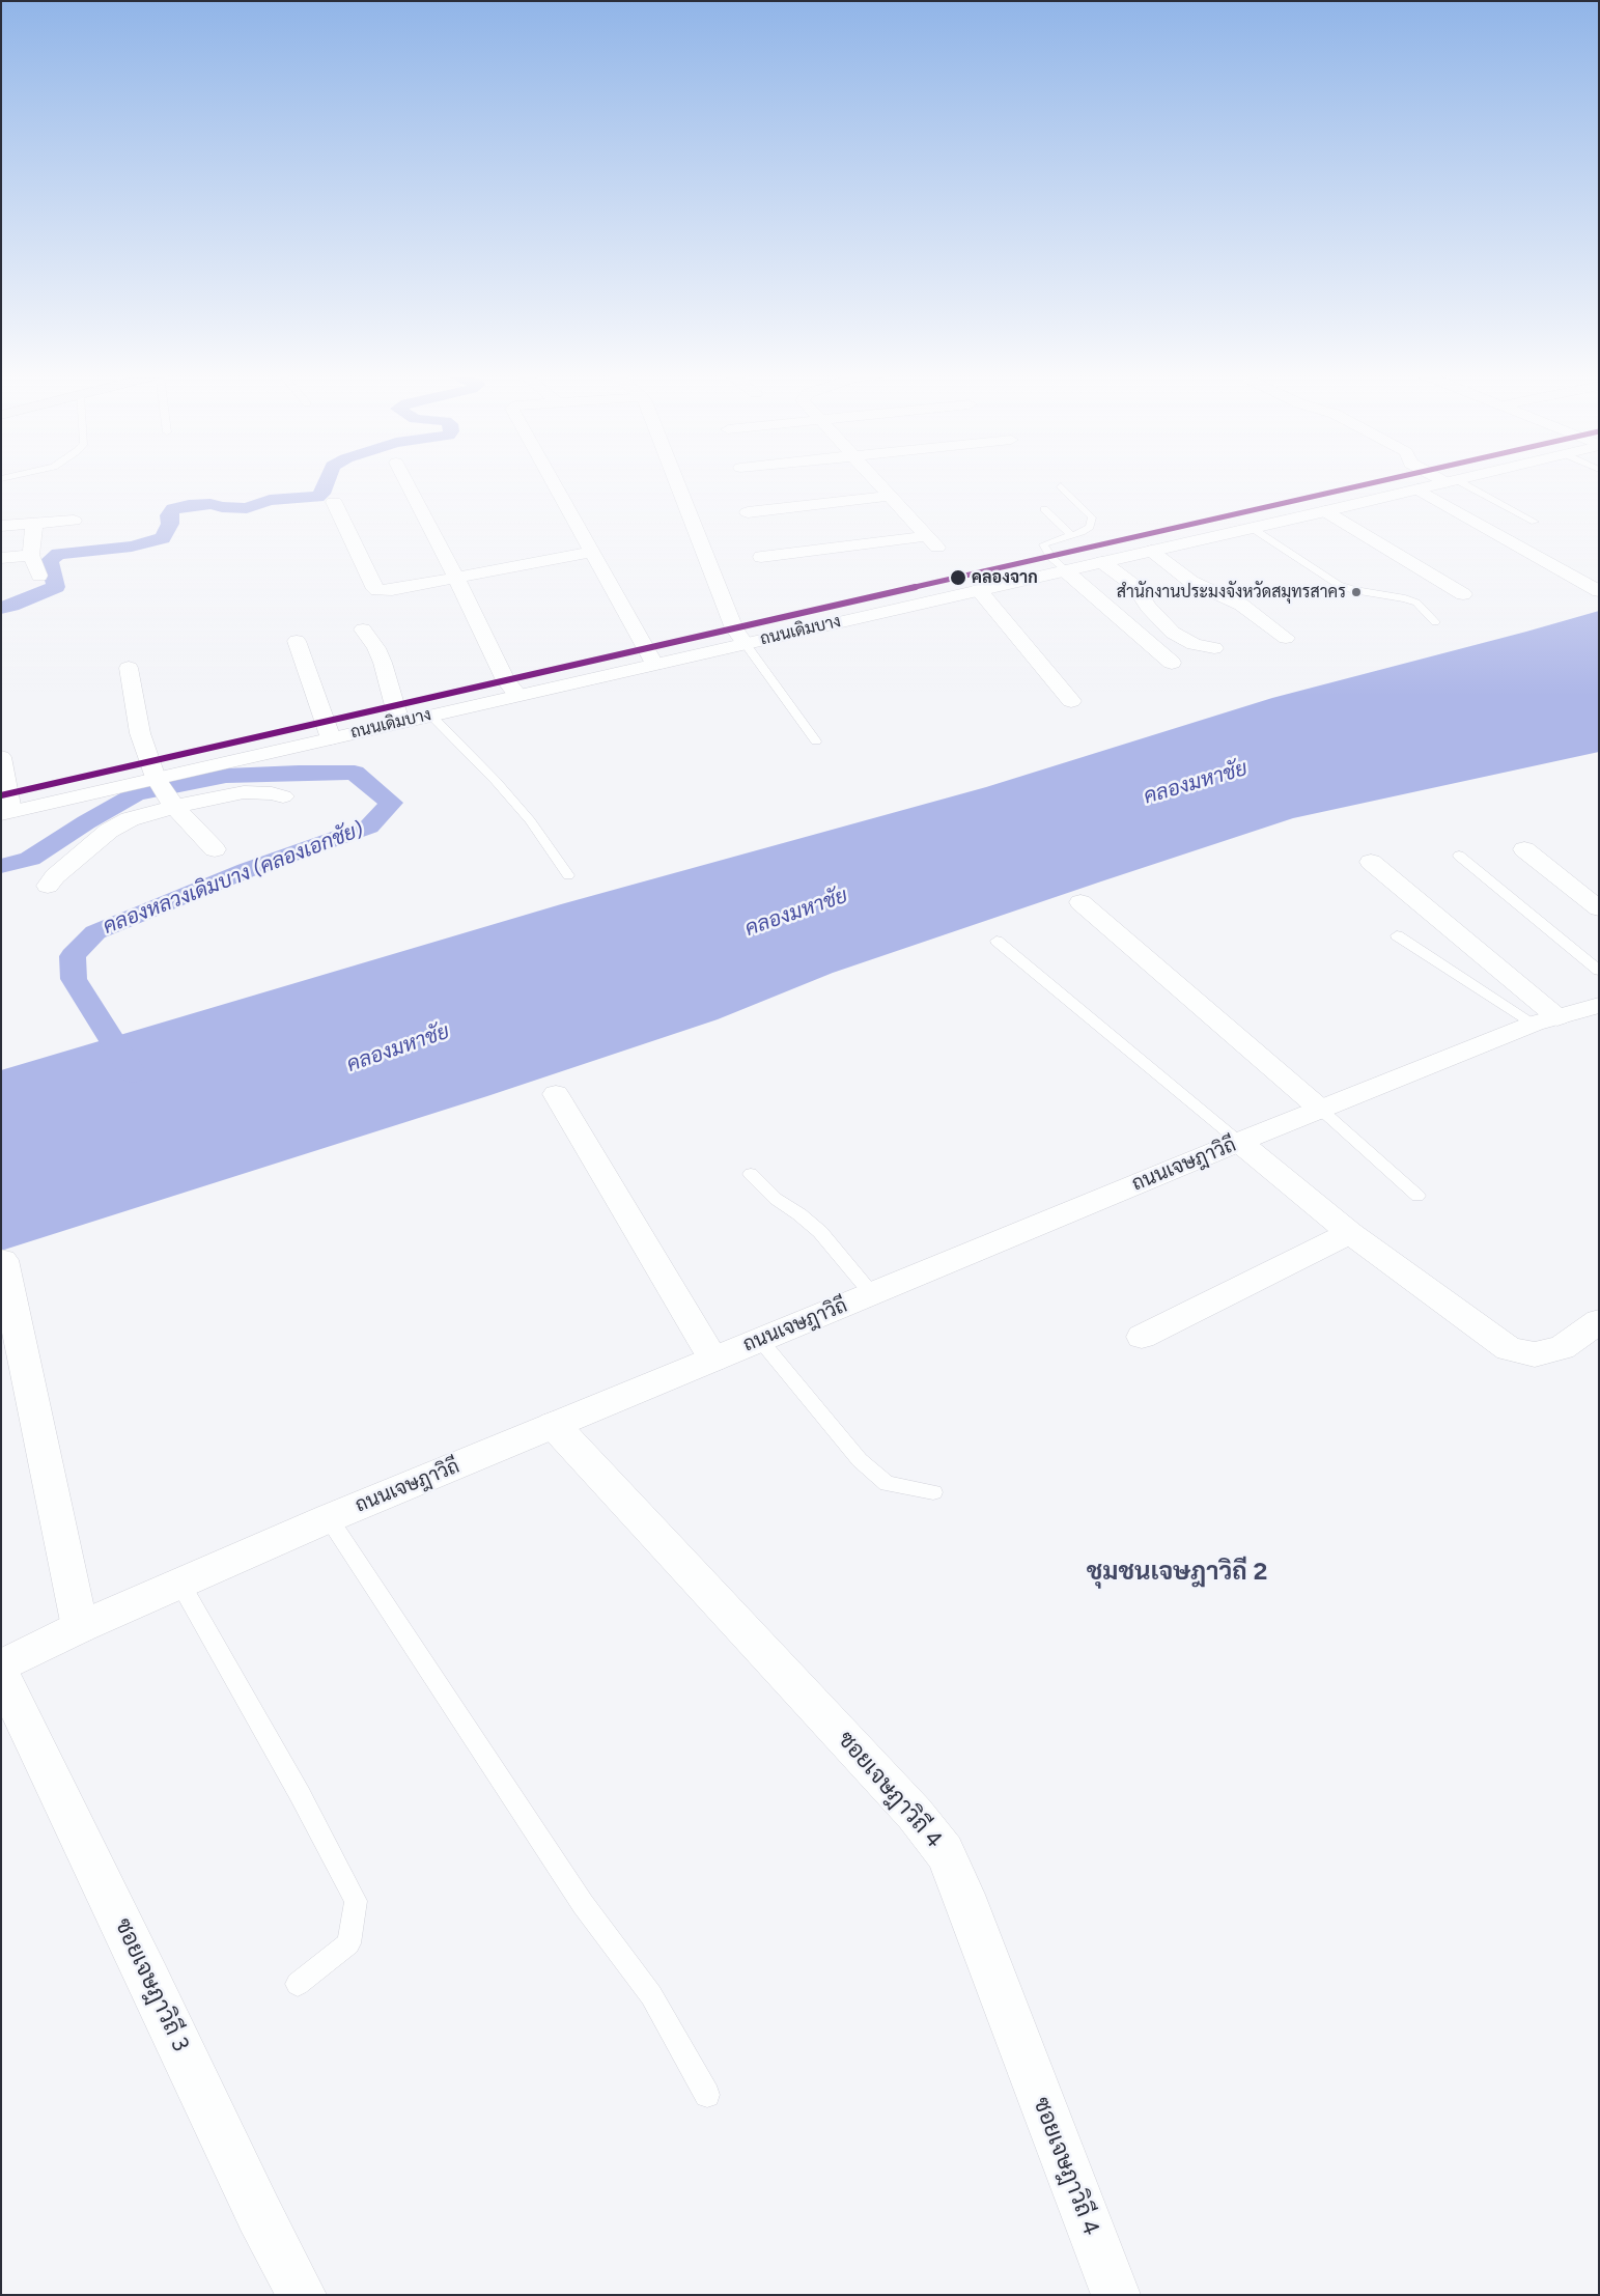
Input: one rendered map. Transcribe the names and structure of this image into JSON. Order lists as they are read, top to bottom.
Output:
{
  "streets": {
    "street": [
      "ถนนเดิมบาง",
      "ถนนเจษฎาวิถี",
      "ซอยเจษฎาวิถี 4",
      "ซอยเจษฎาวิถี 3"
    ]
  },
  "crossings": [
    ["ถนนเจษฎาวิถี", "ซอยเจษฎาวิถี 4"]
  ],
  "districts": ["ชุมชนเจษฎาวิถี 2"],
  "water": ["คลองมหาชัย", "คลองหลวงเดิมบาง (คลองเอกชัย)"],
  "places": ["คลองจาก", "สำนักงานประมงจังหวัดสมุทรสาคร"]
}
